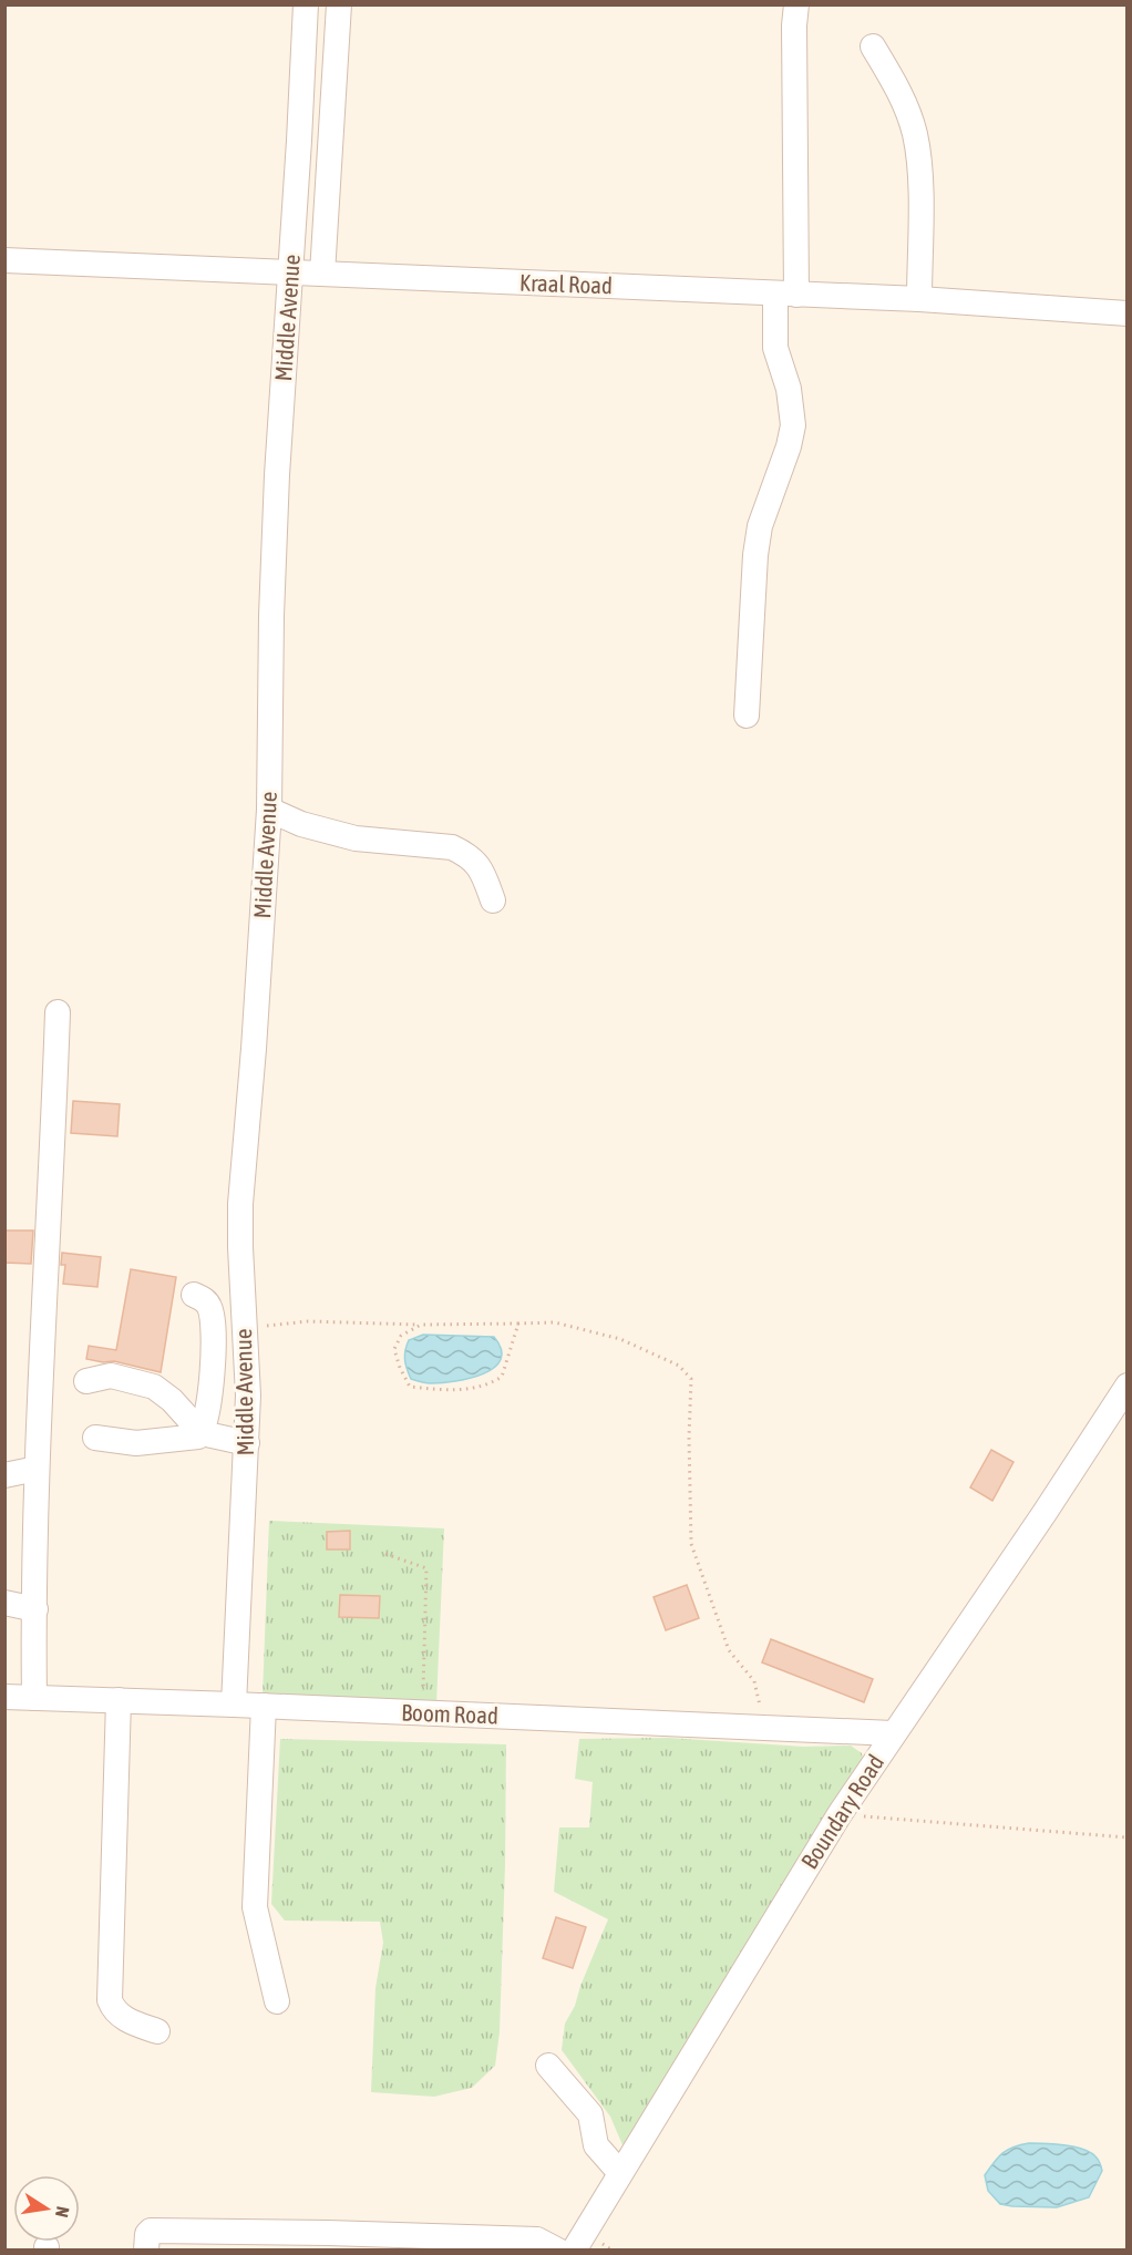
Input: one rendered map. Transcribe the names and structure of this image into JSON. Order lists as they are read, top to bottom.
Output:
{
  "streets": {
    "street": [
      "Kraal Road",
      "Middle Avenue",
      "Boom Road",
      "Boundary Road"
    ]
  },
  "crossings": [
    ["Kraal Road", "Middle Avenue"],
    ["Middle Avenue", "Boom Road"],
    ["Boom Road", "Boundary Road"]
  ],
  "north": "right"
}
